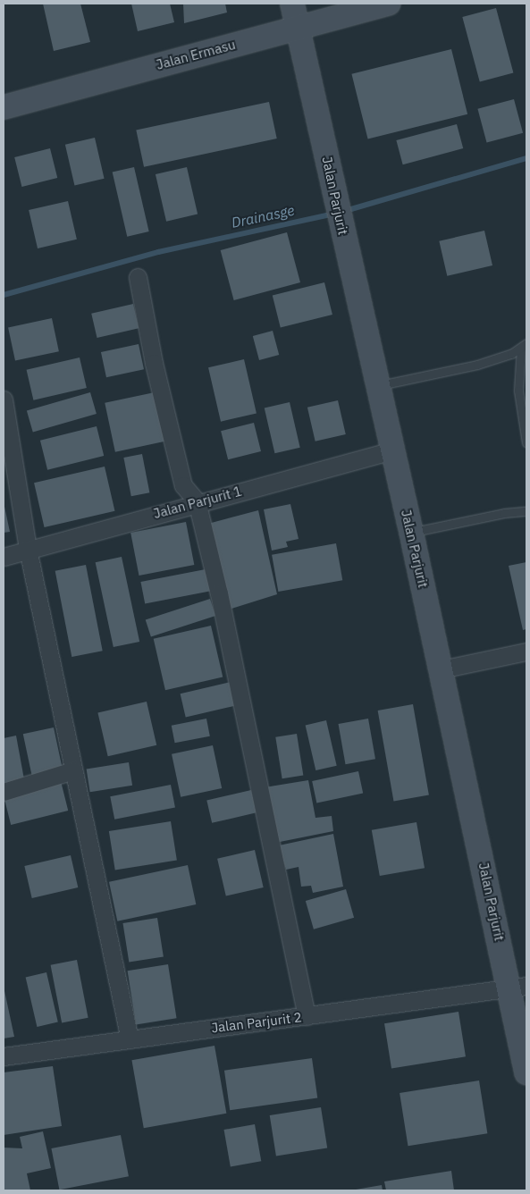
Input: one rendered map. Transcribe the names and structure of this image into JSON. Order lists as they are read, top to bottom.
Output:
{
  "streets": {
    "street": [
      "Jalan Ermasu",
      "Jalan Parjurit",
      "Jalan Parjurit 1",
      "Jalan Parjurit 2"
    ]
  },
  "crossings": [
    ["Jalan Ermasu", "Jalan Parjurit"],
    ["Jalan Parjurit", "Jalan Parjurit 1"],
    ["Jalan Parjurit", "Jalan Parjurit 2"]
  ],
  "water": ["Drainasge"]
}
